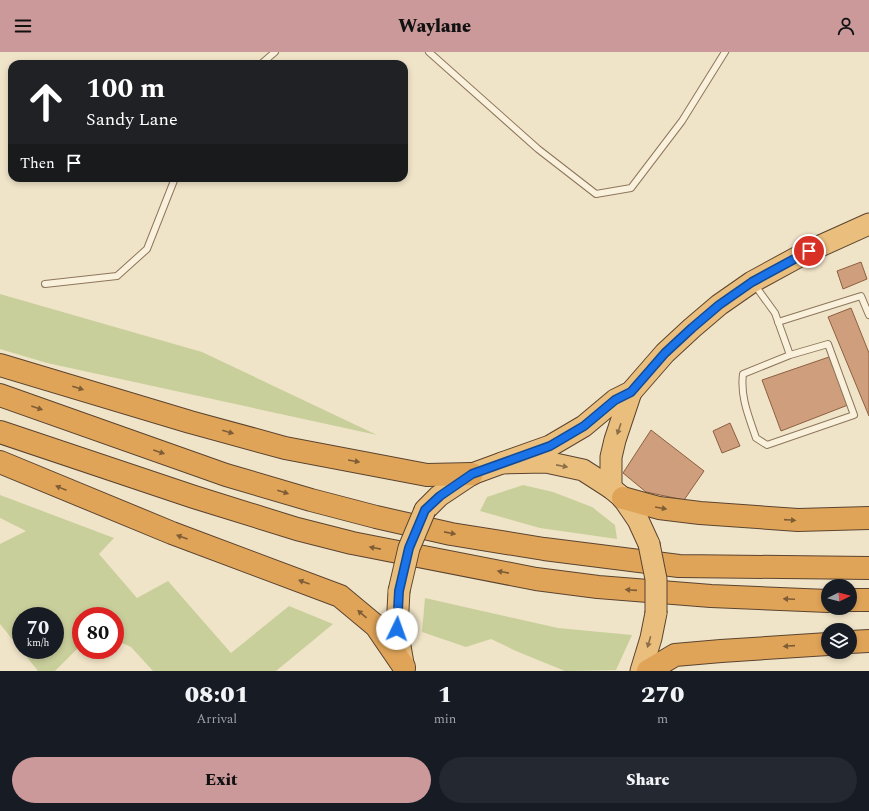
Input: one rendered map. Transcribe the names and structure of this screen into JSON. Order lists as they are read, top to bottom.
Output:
{
  "north": "right",
  "page": {
    "header": "Waylane",
    "turn": ["100 m", "Sandy Lane"],
    "then": "Then",
    "speed": "70 km/h",
    "limit": "80",
    "eta": [
      "08:01",
      "Arrival",
      "1",
      "min",
      "270",
      "m"
    ],
    "buttons": ["Exit", "Share"]
  }
}
